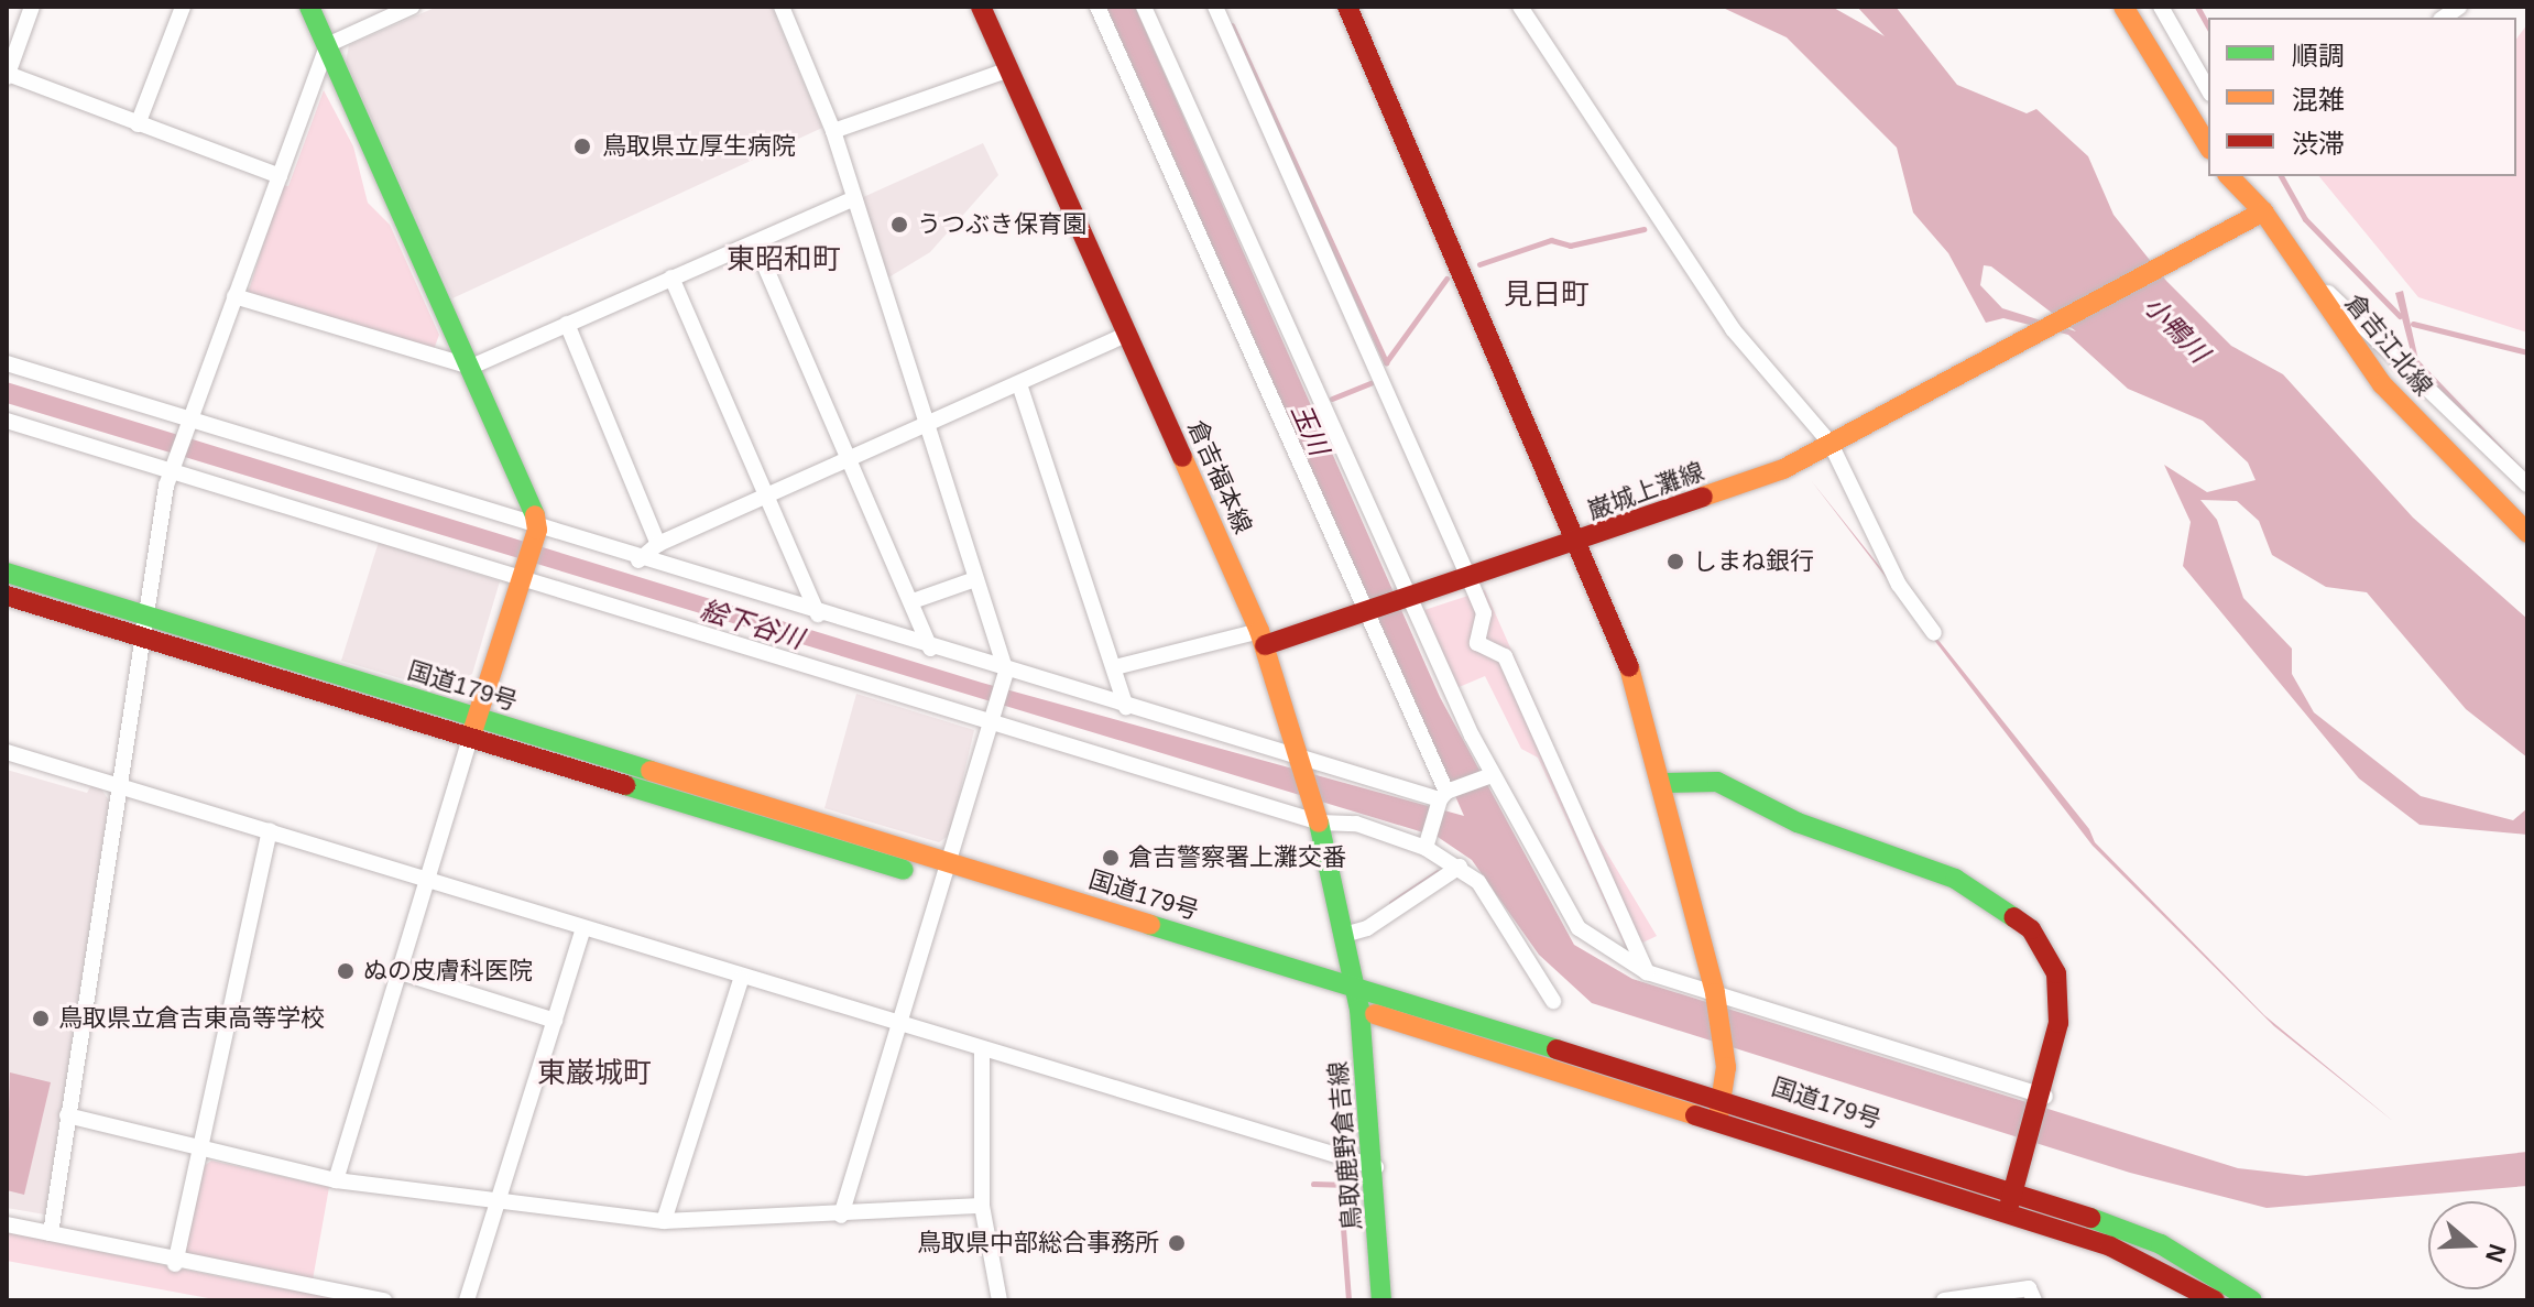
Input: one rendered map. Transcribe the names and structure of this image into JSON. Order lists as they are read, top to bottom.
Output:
{
  "streets": {
    "main road": [
      "倉吉江北線",
      "倉吉福本線",
      "巌城上灘線",
      "国道179号",
      "鳥取鹿野倉吉線"
    ]
  },
  "crossings": [
    ["倉吉江北線", "巌城上灘線"],
    ["倉吉福本線", "国道179号"],
    ["倉吉福本線", "鳥取鹿野倉吉線"],
    ["巌城上灘線", "国道179号"],
    ["国道179号", "鳥取鹿野倉吉線"]
  ],
  "districts": ["東昭和町", "見日町", "東巌城町"],
  "water": ["小鴨川", "玉川", "絵下谷川"],
  "places": [
    "鳥取県立厚生病院",
    "うつぶき保育園",
    "しまね銀行",
    "倉吉警察署上灘交番",
    "ぬの皮膚科医院",
    "鳥取県立倉吉東高等学校",
    "鳥取県中部総合事務所"
  ],
  "legend": ["順調", "混雑", "渋滞"],
  "north": "right"
}
